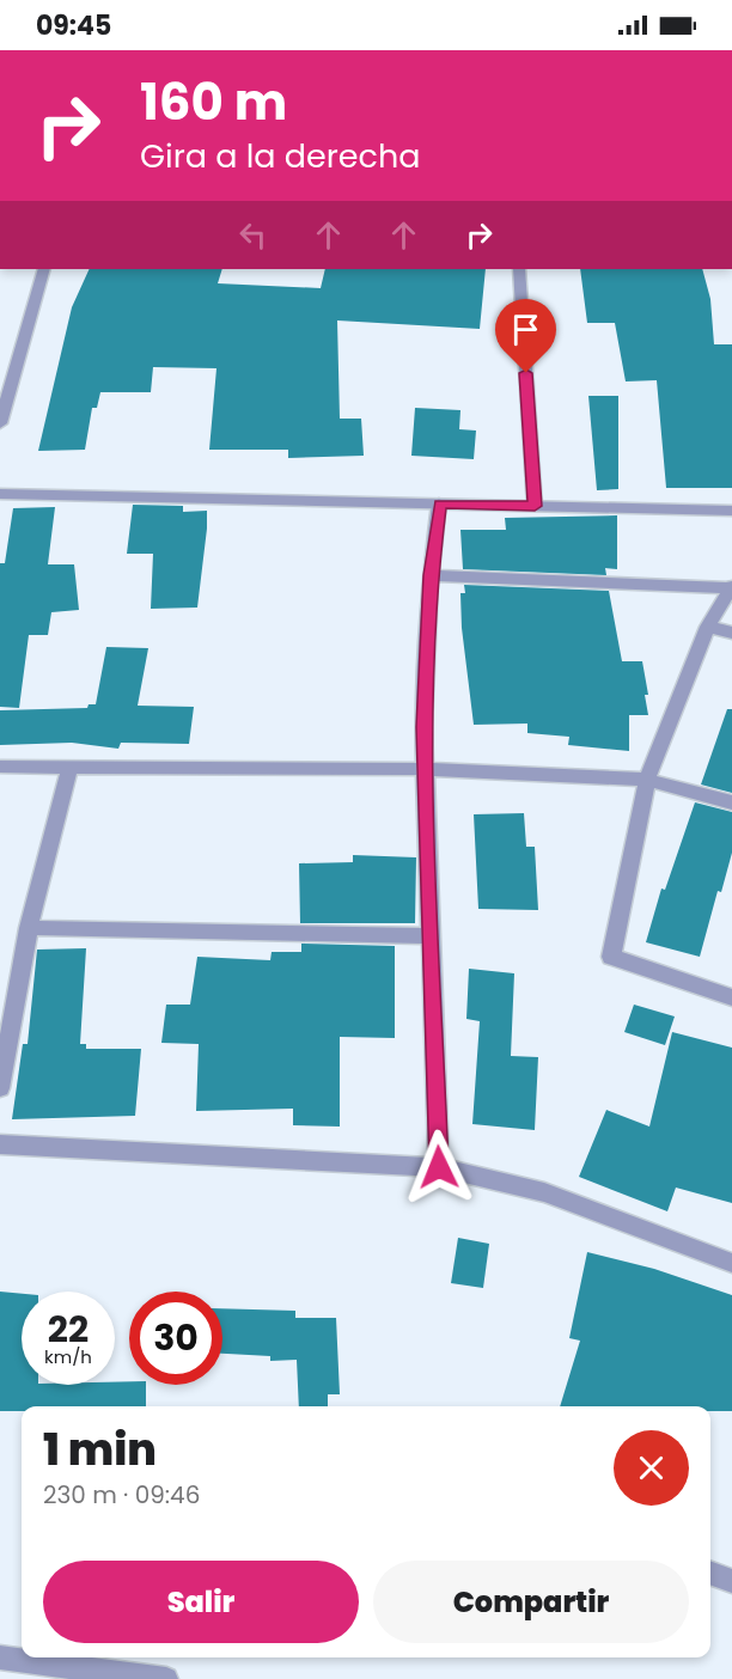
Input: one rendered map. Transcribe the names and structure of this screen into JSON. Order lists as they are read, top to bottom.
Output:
{
  "page": {
    "status": "09:45",
    "turn": ["160 m", "Gira a la derecha"],
    "speed": "22 km/h",
    "limit": "30",
    "heading": ["1 min", "230 m · 09:46"],
    "buttons": ["Salir", "Compartir"]
  }
}
